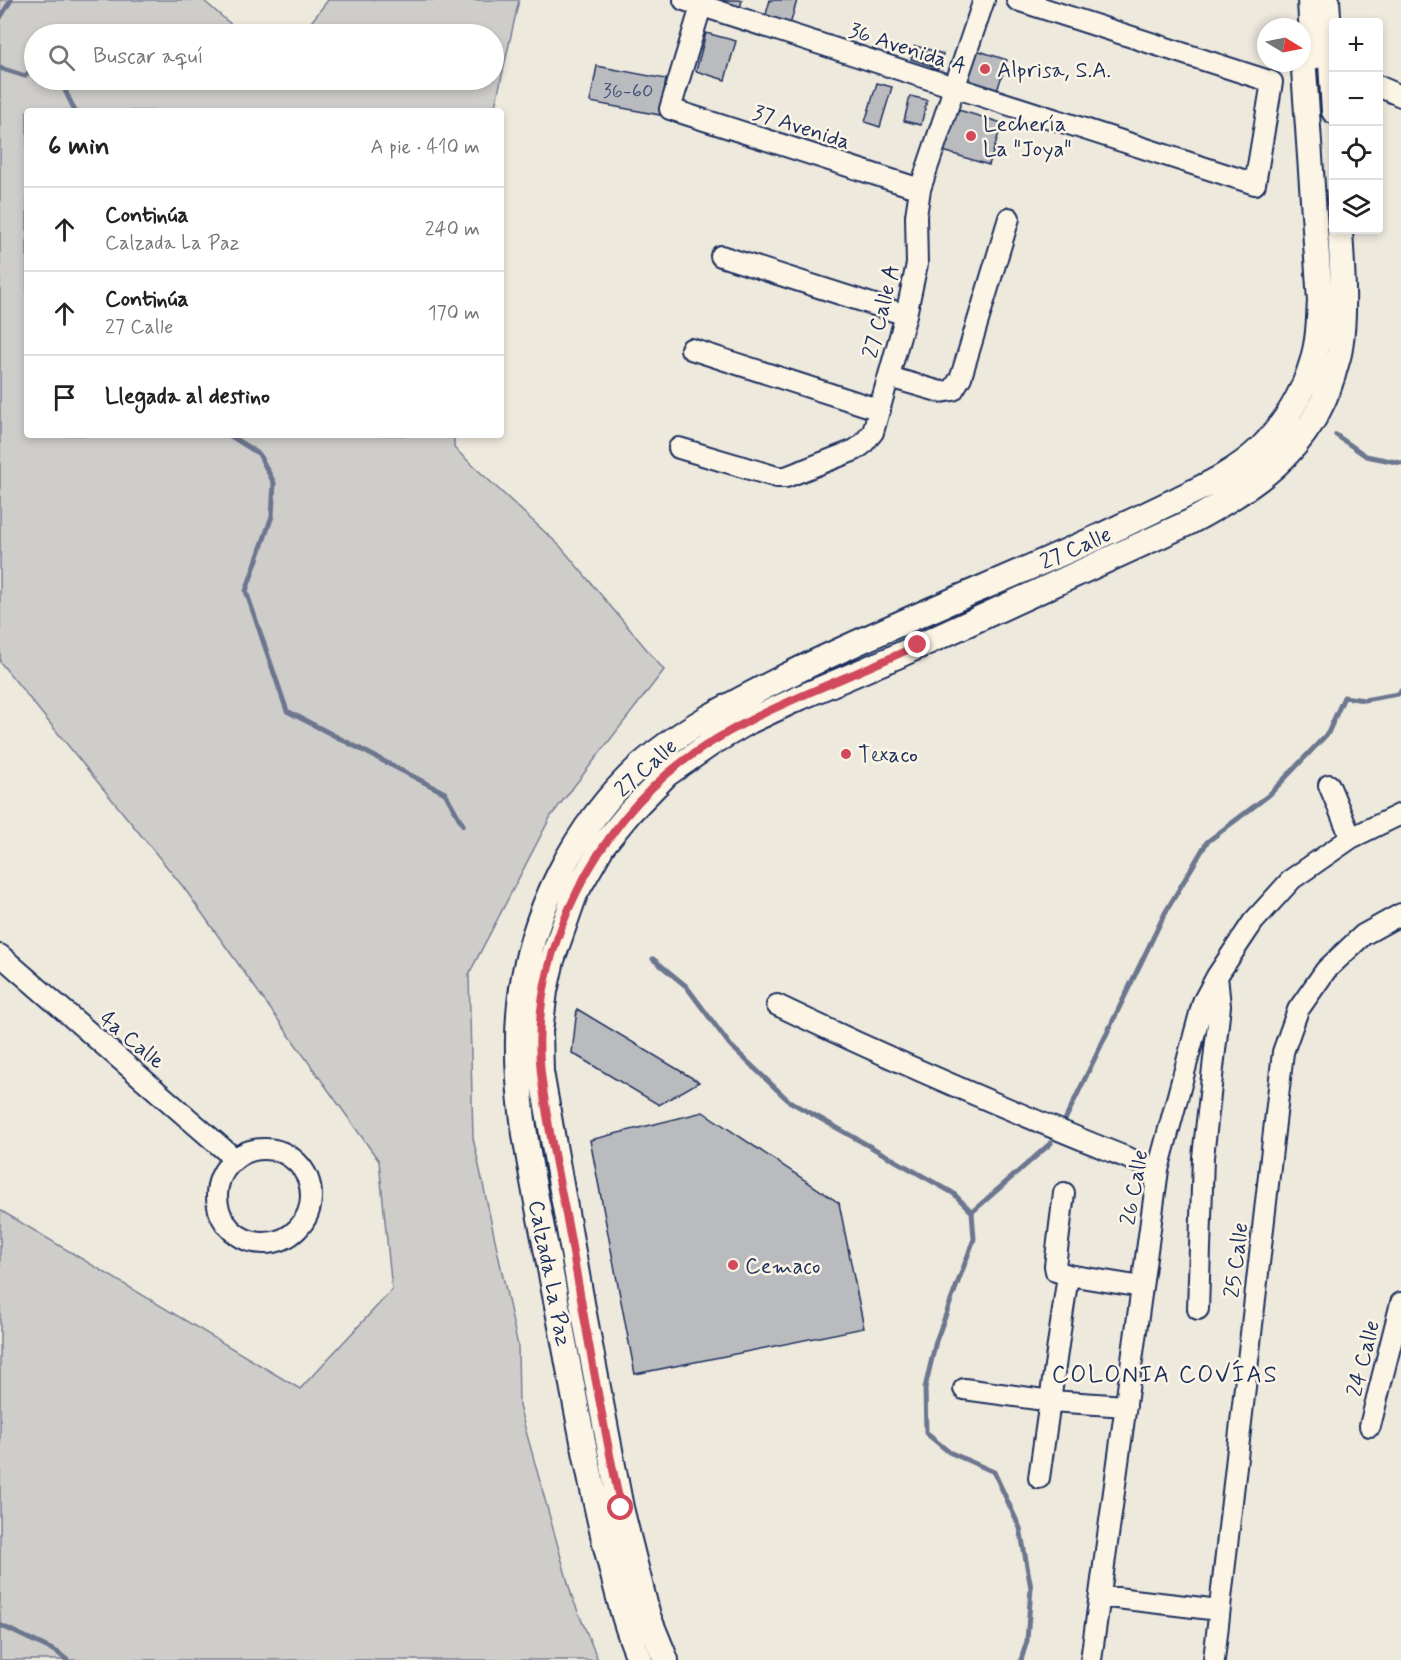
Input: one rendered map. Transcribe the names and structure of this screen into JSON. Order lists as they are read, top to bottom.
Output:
{
  "streets": {
    "main road": ["27 Calle", "Calzada La Paz"],
    "street": [
      "36 Avenida A",
      "37 Avenida",
      "27 Calle A",
      "4a Calle",
      "26 Calle",
      "25 Calle",
      "24 Calle"
    ]
  },
  "crossings": [
    ["36 Avenida A", "37 Avenida"],
    ["36 Avenida A", "27 Calle A"],
    ["37 Avenida", "27 Calle A"],
    ["27 Calle", "Calzada La Paz"]
  ],
  "districts": ["COLONIA COVÍAS"],
  "places": [
    "Alprisa, S.A.",
    "Lechería La \"Joya\"",
    "Texaco",
    "Cemaco"
  ],
  "house_numbers": ["36-60"],
  "north": "right",
  "page": {
    "map_buttons": ["+", "−"],
    "search": "Buscar aquí",
    "heading": ["6 min", "A pie · 410 m"],
    "list": [
      ["Continúa", "Calzada La Paz", "240 m"],
      ["Continúa", "27 Calle", "170 m"],
      "Llegada al destino"
    ]
  }
}
